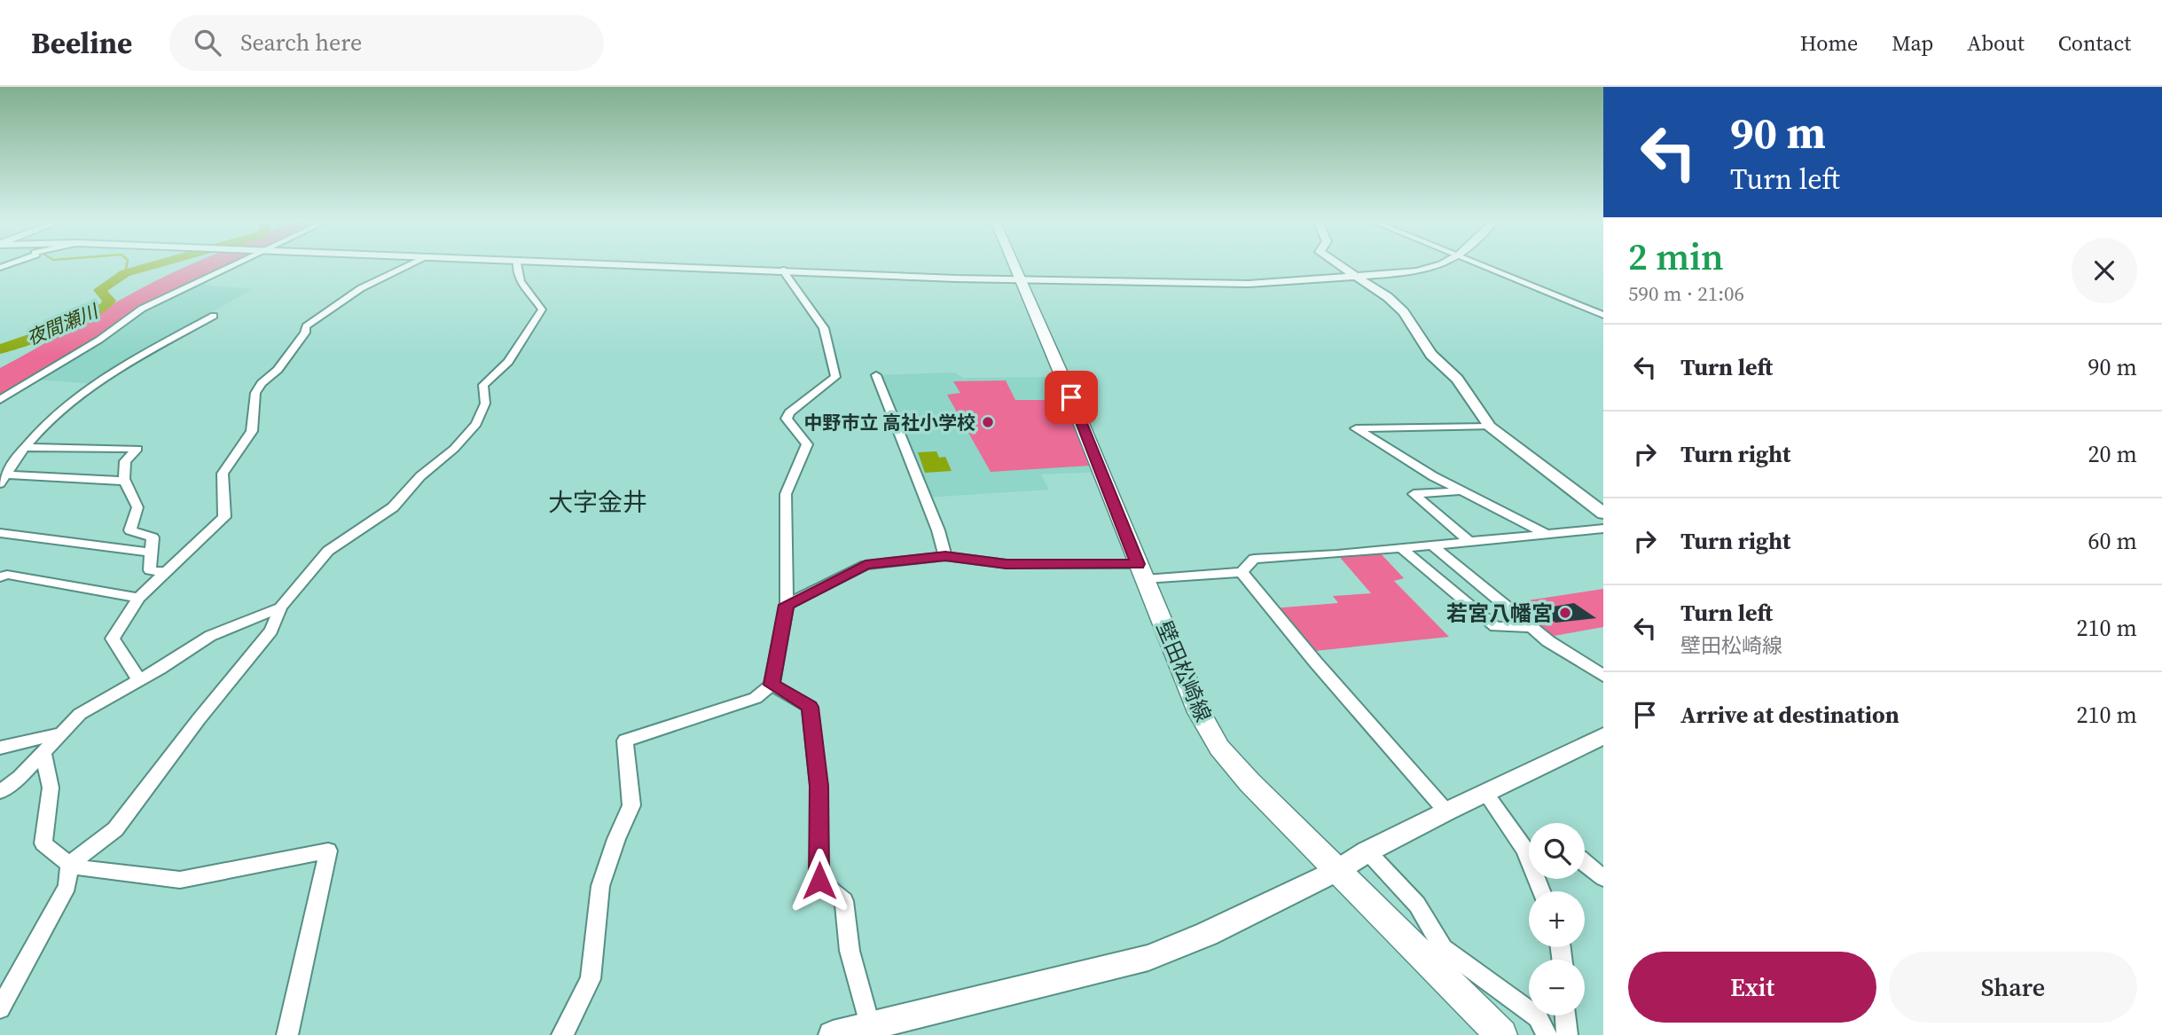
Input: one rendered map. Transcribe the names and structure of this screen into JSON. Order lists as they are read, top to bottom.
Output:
{
  "streets": {
    "main road": ["壁田松崎線"]
  },
  "districts": ["大字金井"],
  "water": ["夜間瀬川"],
  "places": ["中野市立 高社小学校", "若宮八幡宮"],
  "page": {
    "header": "Beeline",
    "search": "Search here",
    "nav": [
      "Home",
      "Map",
      "About",
      "Contact"
    ],
    "turn": ["90 m", "Turn left"],
    "heading": ["2 min", "590 m · 21:06"],
    "list": [
      {
        "name": "Turn left",
        "value": "90 m"
      },
      {
        "name": "Turn right",
        "value": "20 m"
      },
      {
        "name": "Turn right",
        "value": "60 m"
      },
      {
        "name": "Turn left",
        "note": "壁田松崎線",
        "value": "210 m"
      },
      {
        "name": "Arrive at destination",
        "value": "210 m"
      }
    ],
    "map_buttons": ["+", "−"],
    "buttons": ["Exit", "Share"]
  }
}
